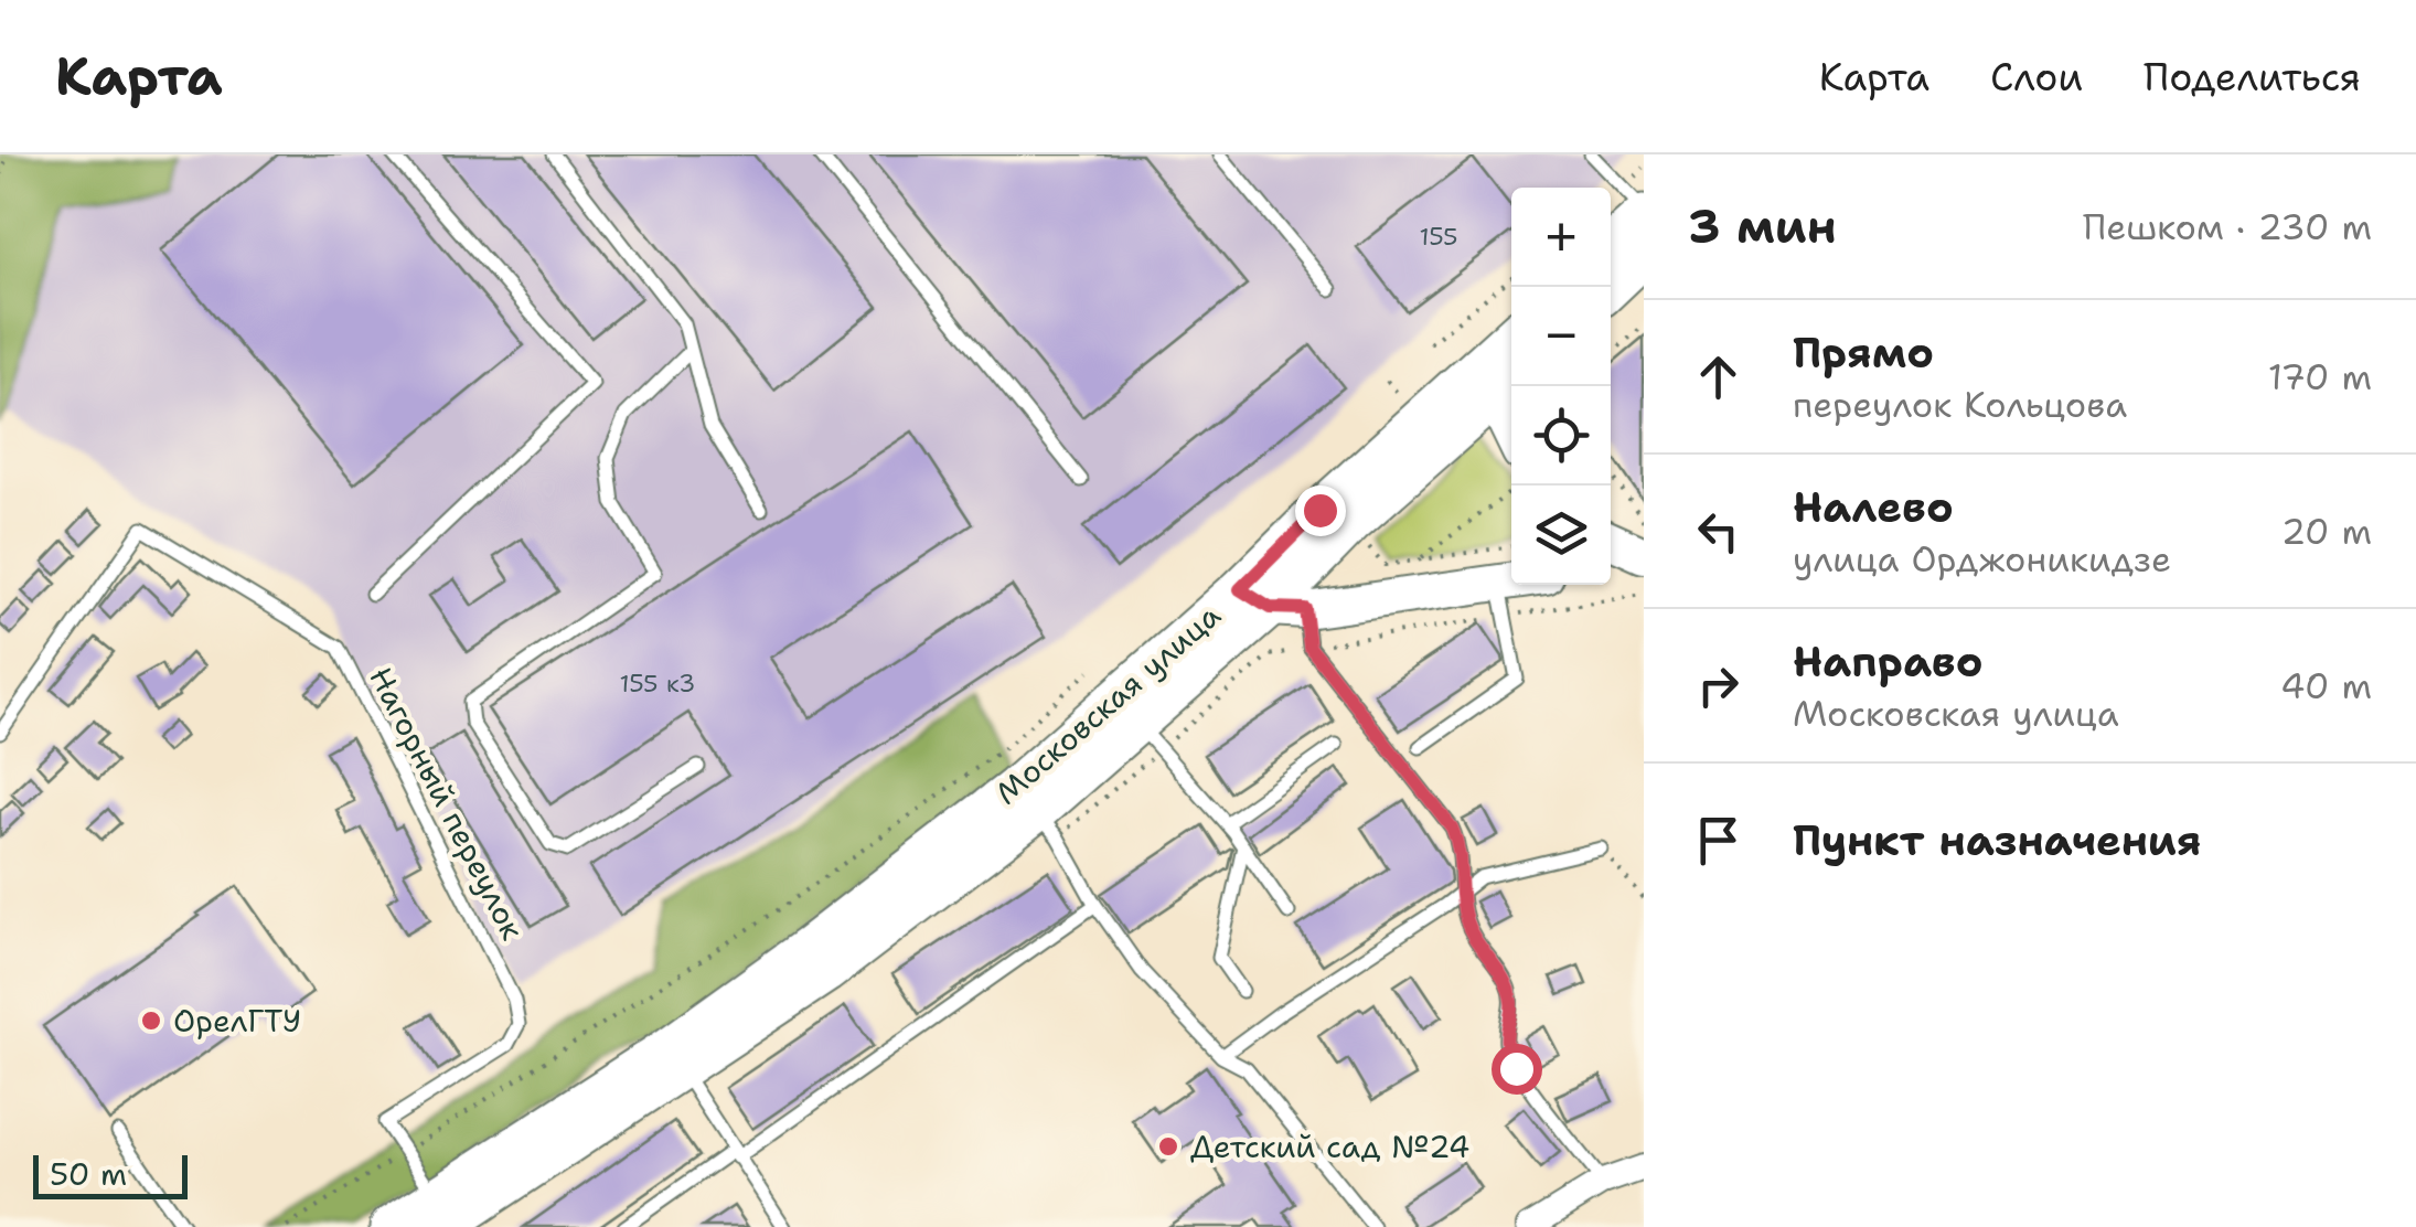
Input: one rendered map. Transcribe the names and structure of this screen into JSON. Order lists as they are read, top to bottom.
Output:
{
  "streets": {
    "main road": ["Московская улица"],
    "lane": ["Нагорный переулок"]
  },
  "places": ["ОрелГТУ", "Детский сад №24"],
  "house_numbers": ["155", "155 к3"],
  "scale_bar": "50 m",
  "page": {
    "header": "Карта",
    "nav": ["Карта", "Слои", "Поделиться"],
    "heading": ["3 мин", "Пешком · 230 m"],
    "map_buttons": ["+", "−"],
    "list": [
      ["Прямо", "переулок Кольцова", "170 m"],
      ["Налево", "улица Орджоникидзе", "20 m"],
      ["Направо", "Московская улица", "40 m"],
      "Пункт назначения"
    ],
    "scale": "50 m"
  }
}
